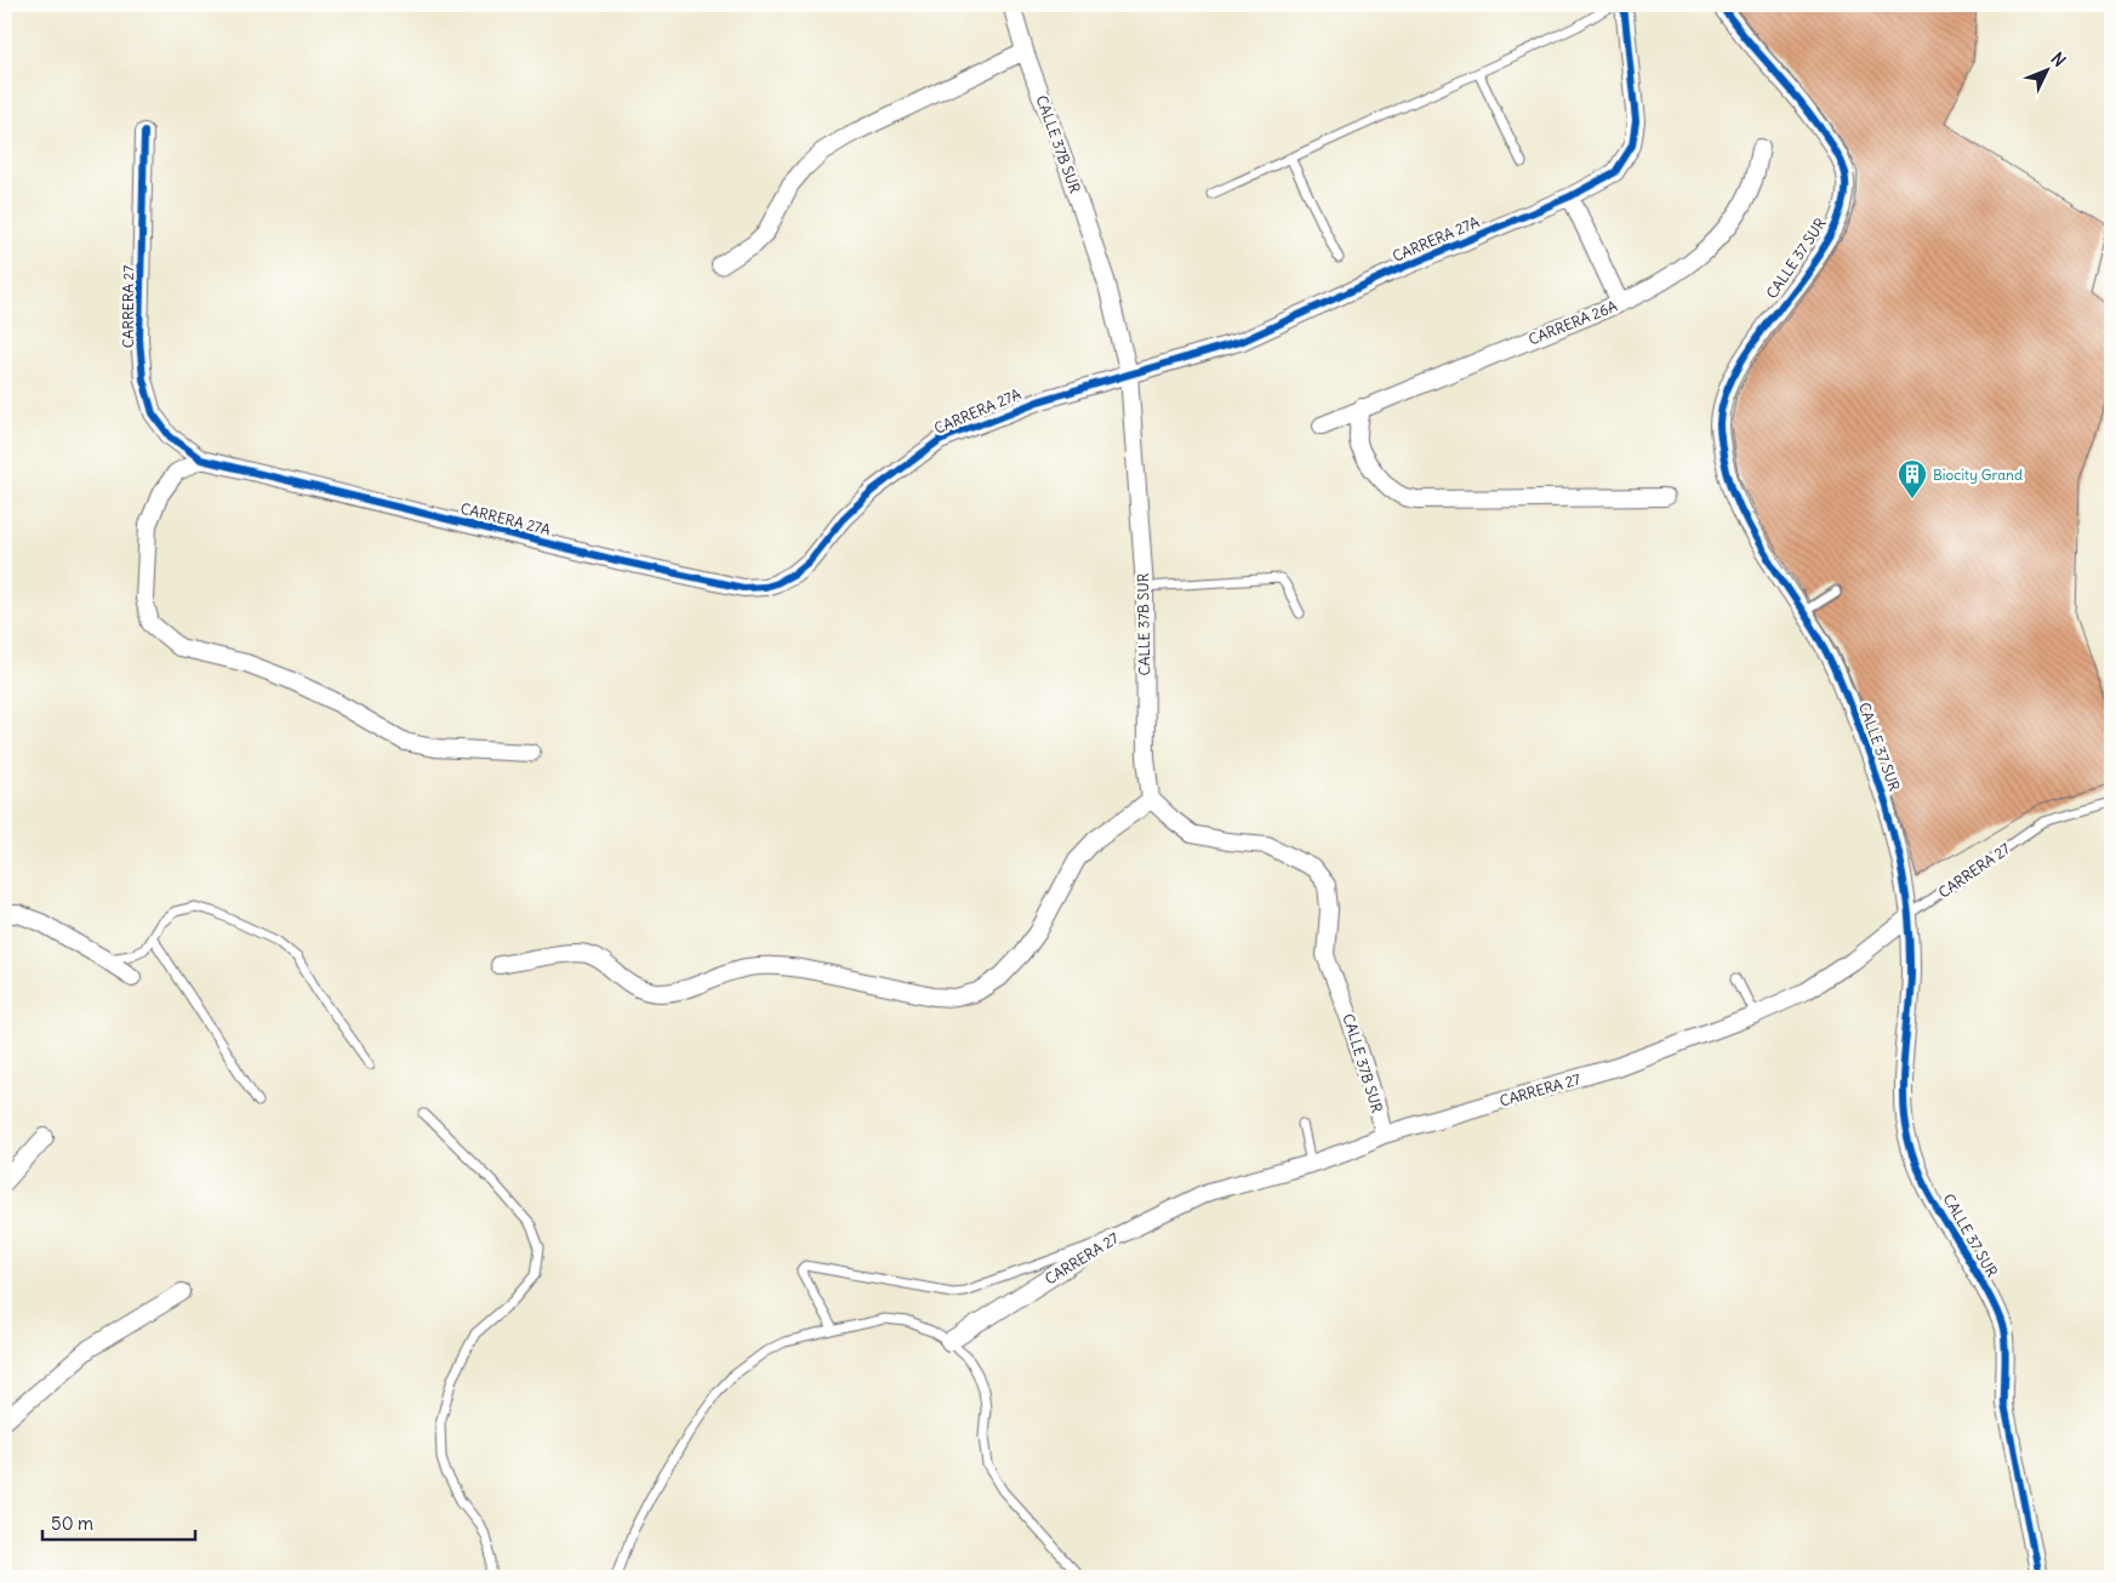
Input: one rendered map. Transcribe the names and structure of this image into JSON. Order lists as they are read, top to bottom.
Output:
{
  "streets": {
    "street": [
      "CALLE 37B SUR",
      "CARRERA 27A",
      "CALLE 37 SUR",
      "CARRERA 27",
      "CARRERA 26A"
    ]
  },
  "crossings": [
    ["CALLE 37B SUR", "CARRERA 27A"],
    ["CALLE 37B SUR", "CARRERA 27"],
    ["CARRERA 27A", "CARRERA 27"],
    ["CALLE 37 SUR", "CARRERA 27"]
  ],
  "places": {
    "building": ["Biocity Grand"]
  },
  "scale_bar": "50 m",
  "north": "top right"
}
